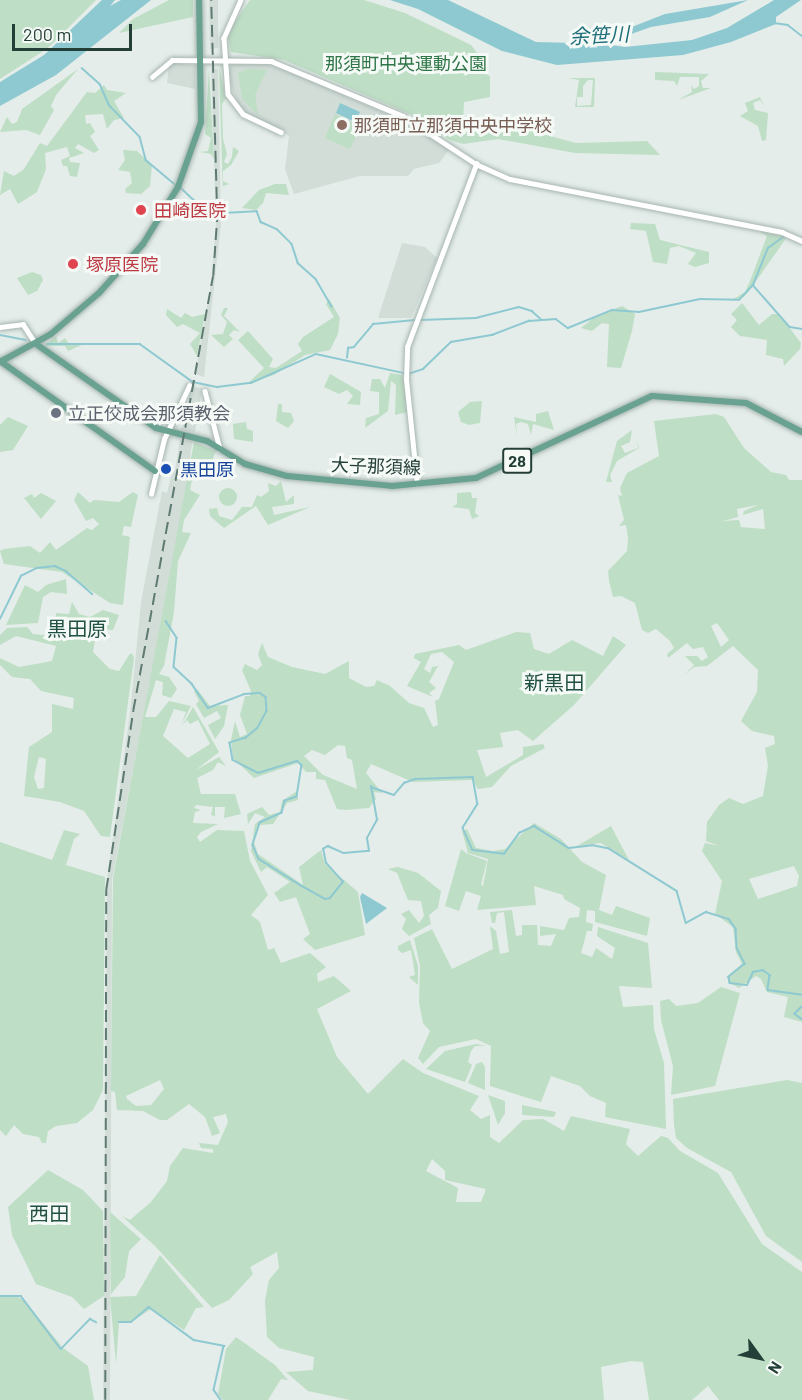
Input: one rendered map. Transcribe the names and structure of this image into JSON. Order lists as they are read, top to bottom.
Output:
{
  "streets": {
    "main road": ["28", "大子那須線"]
  },
  "districts": ["黒田原", "新黒田", "西田"],
  "water": ["余笹川"],
  "parks": ["那須町中央運動公園"],
  "places": [
    "那須町立那須中央中学校",
    "田崎医院",
    "塚原医院",
    "立正佼成会那須教会",
    "黒田原"
  ],
  "scale_bar": "200 m",
  "north": "bottom right"
}
